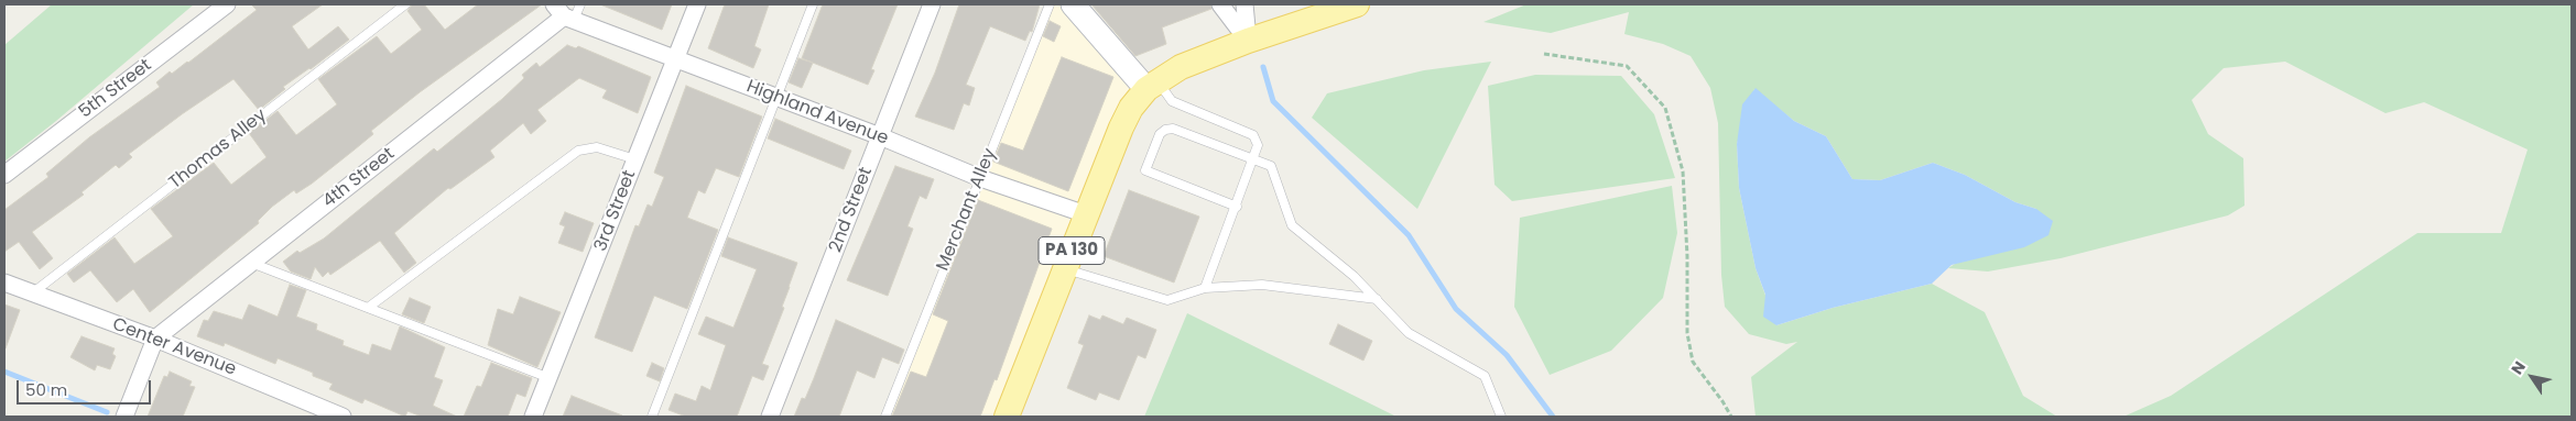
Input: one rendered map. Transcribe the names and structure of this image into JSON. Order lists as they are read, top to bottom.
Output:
{
  "streets": {
    "main road": ["PA 130"],
    "street": [
      "5th Street",
      "Highland Avenue",
      "4th Street",
      "2nd Street",
      "3rd Street",
      "Center Avenue"
    ],
    "lane": ["Thomas Alley", "Merchant Alley"]
  },
  "crossings": [
    ["Highland Avenue", "4th Street"],
    ["Highland Avenue", "2nd Street"],
    ["Highland Avenue", "Merchant Alley"],
    ["Highland Avenue", "3rd Street"],
    ["Highland Avenue", "PA 130"],
    ["Thomas Alley", "Center Avenue"],
    ["4th Street", "Center Avenue"]
  ],
  "scale_bar": "50 m",
  "north": "top left"
}
